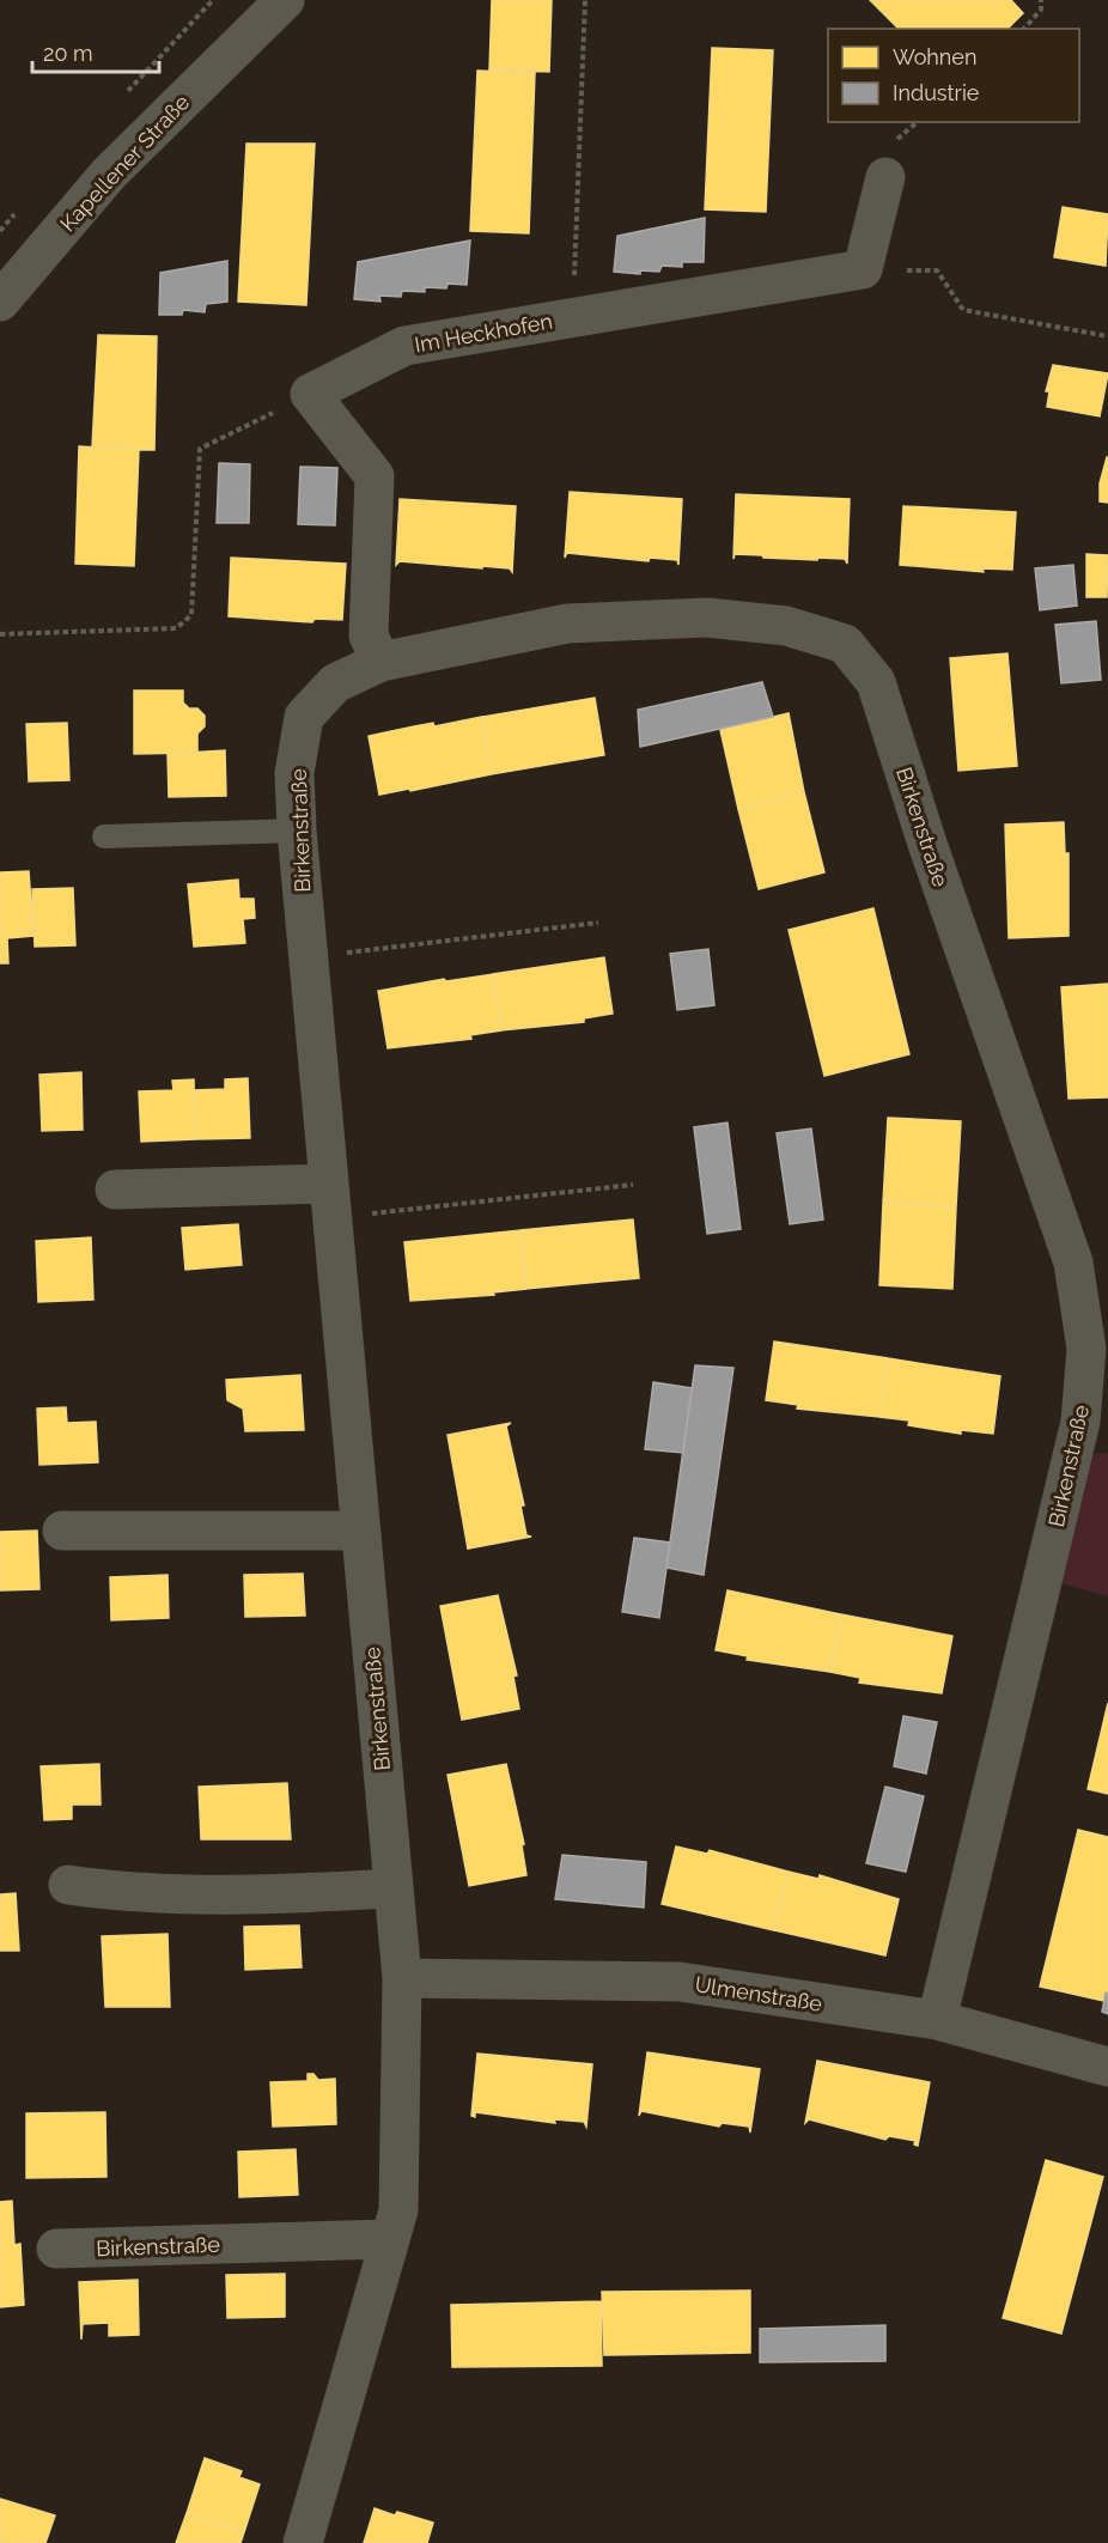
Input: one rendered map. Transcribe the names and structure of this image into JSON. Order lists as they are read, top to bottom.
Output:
{
  "streets": {
    "street": [
      "Kapellener Straße",
      "Im Heckhofen",
      "Birkenstraße",
      "Ulmenstraße"
    ]
  },
  "crossings": [
    ["Birkenstraße", "Ulmenstraße"]
  ],
  "legend": ["Wohnen", "Industrie"],
  "scale_bar": "20 m"
}
